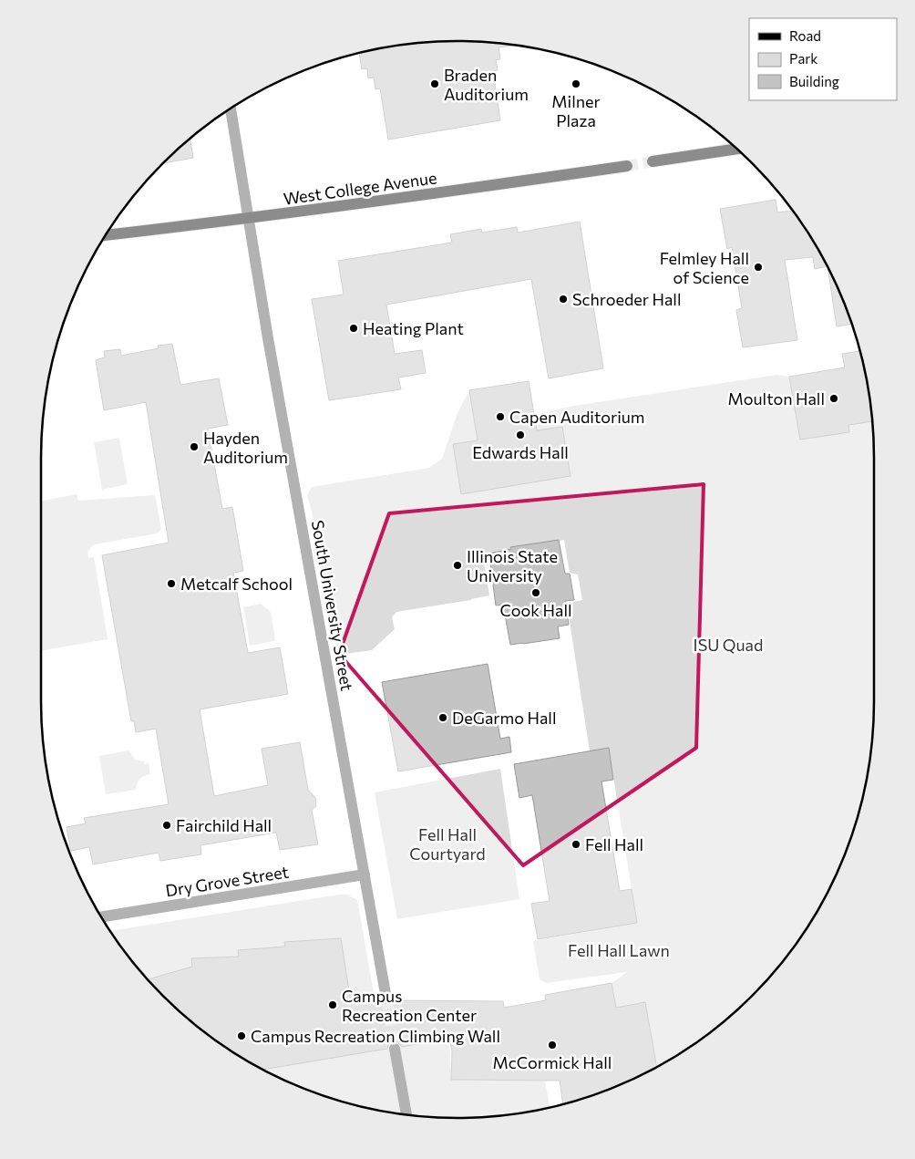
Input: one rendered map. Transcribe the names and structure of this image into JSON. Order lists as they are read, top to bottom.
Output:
{
  "streets": {
    "main road": ["West College Avenue"],
    "street": ["South University Street", "Dry Grove Street"]
  },
  "crossings": [
    ["West College Avenue", "South University Street"],
    ["South University Street", "Dry Grove Street"]
  ],
  "parks": ["ISU Quad", "Fell Hall Courtyard", "Fell Hall Lawn"],
  "places": [
    "Braden Auditorium",
    "Milner Plaza",
    "Felmley Hall of Science",
    "Schroeder Hall",
    "Heating Plant",
    "Moulton Hall",
    "Capen Auditorium",
    "Edwards Hall",
    "Hayden Auditorium",
    "Illinois State University",
    "Metcalf School",
    "Cook Hall",
    "DeGarmo Hall",
    "Fairchild Hall",
    "Fell Hall",
    "Campus Recreation Center",
    "Campus Recreation Climbing Wall",
    "McCormick Hall"
  ],
  "legend": ["Road", "Park", "Building"]
}
